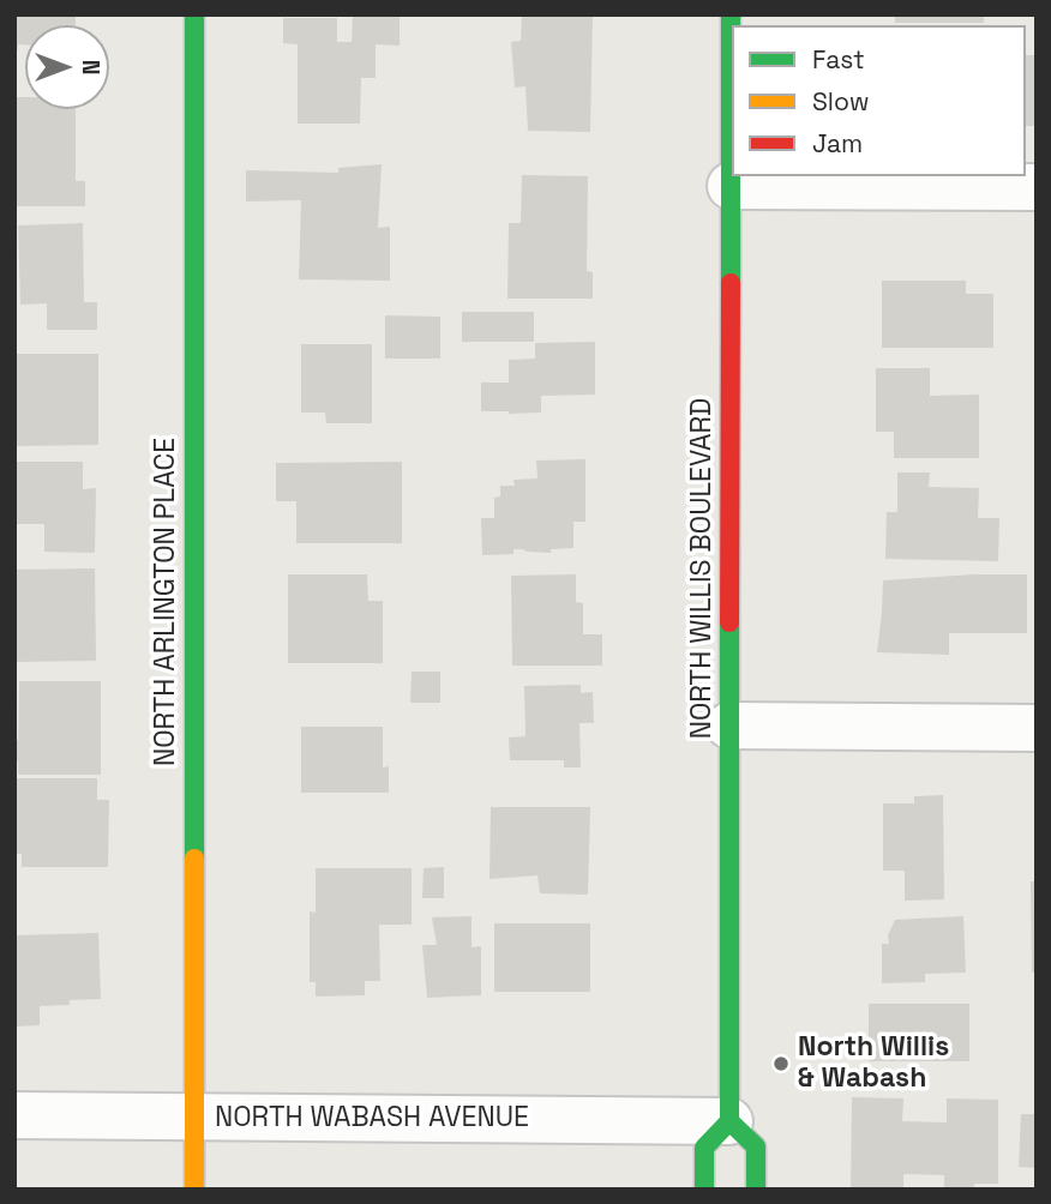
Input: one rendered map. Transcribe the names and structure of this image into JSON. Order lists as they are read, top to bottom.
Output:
{
  "streets": {
    "street": ["NORTH WILLIS BOULEVARD", "NORTH ARLINGTON PLACE", "NORTH WABASH AVENUE"]
  },
  "crossings": [
    ["NORTH WILLIS BOULEVARD", "NORTH WABASH AVENUE"],
    ["NORTH ARLINGTON PLACE", "NORTH WABASH AVENUE"]
  ],
  "places": ["North Willis & Wabash"],
  "legend": ["Fast", "Slow", "Jam"],
  "north": "right"
}
